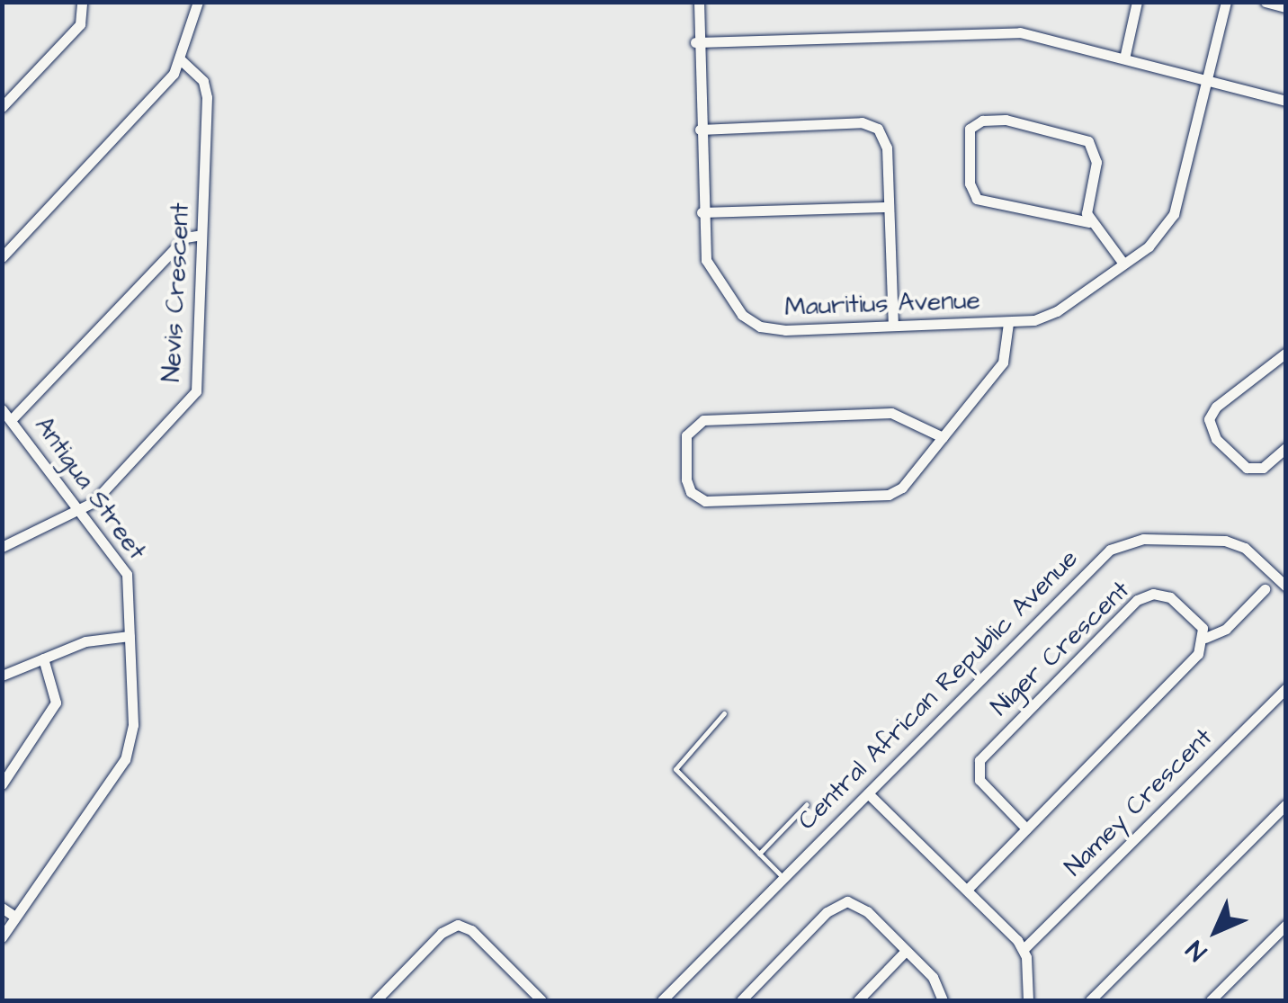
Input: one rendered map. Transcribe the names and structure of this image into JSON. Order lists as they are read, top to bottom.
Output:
{
  "streets": {
    "street": [
      "Nevis Crescent",
      "Mauritius Avenue",
      "Antigua Street",
      "Niger Crescent",
      "Central African Republic Avenue",
      "Namey Crescent"
    ]
  },
  "crossings": [
    ["Nevis Crescent", "Antigua Street"]
  ],
  "north": "bottom left"
}
